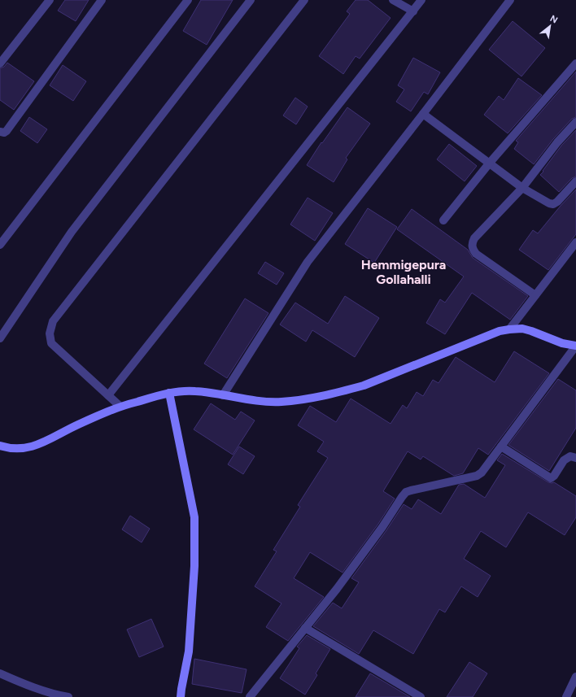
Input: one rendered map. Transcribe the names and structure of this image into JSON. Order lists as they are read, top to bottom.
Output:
{
  "districts": ["Hemmigepura Gollahalli"],
  "north": "top right"
}
